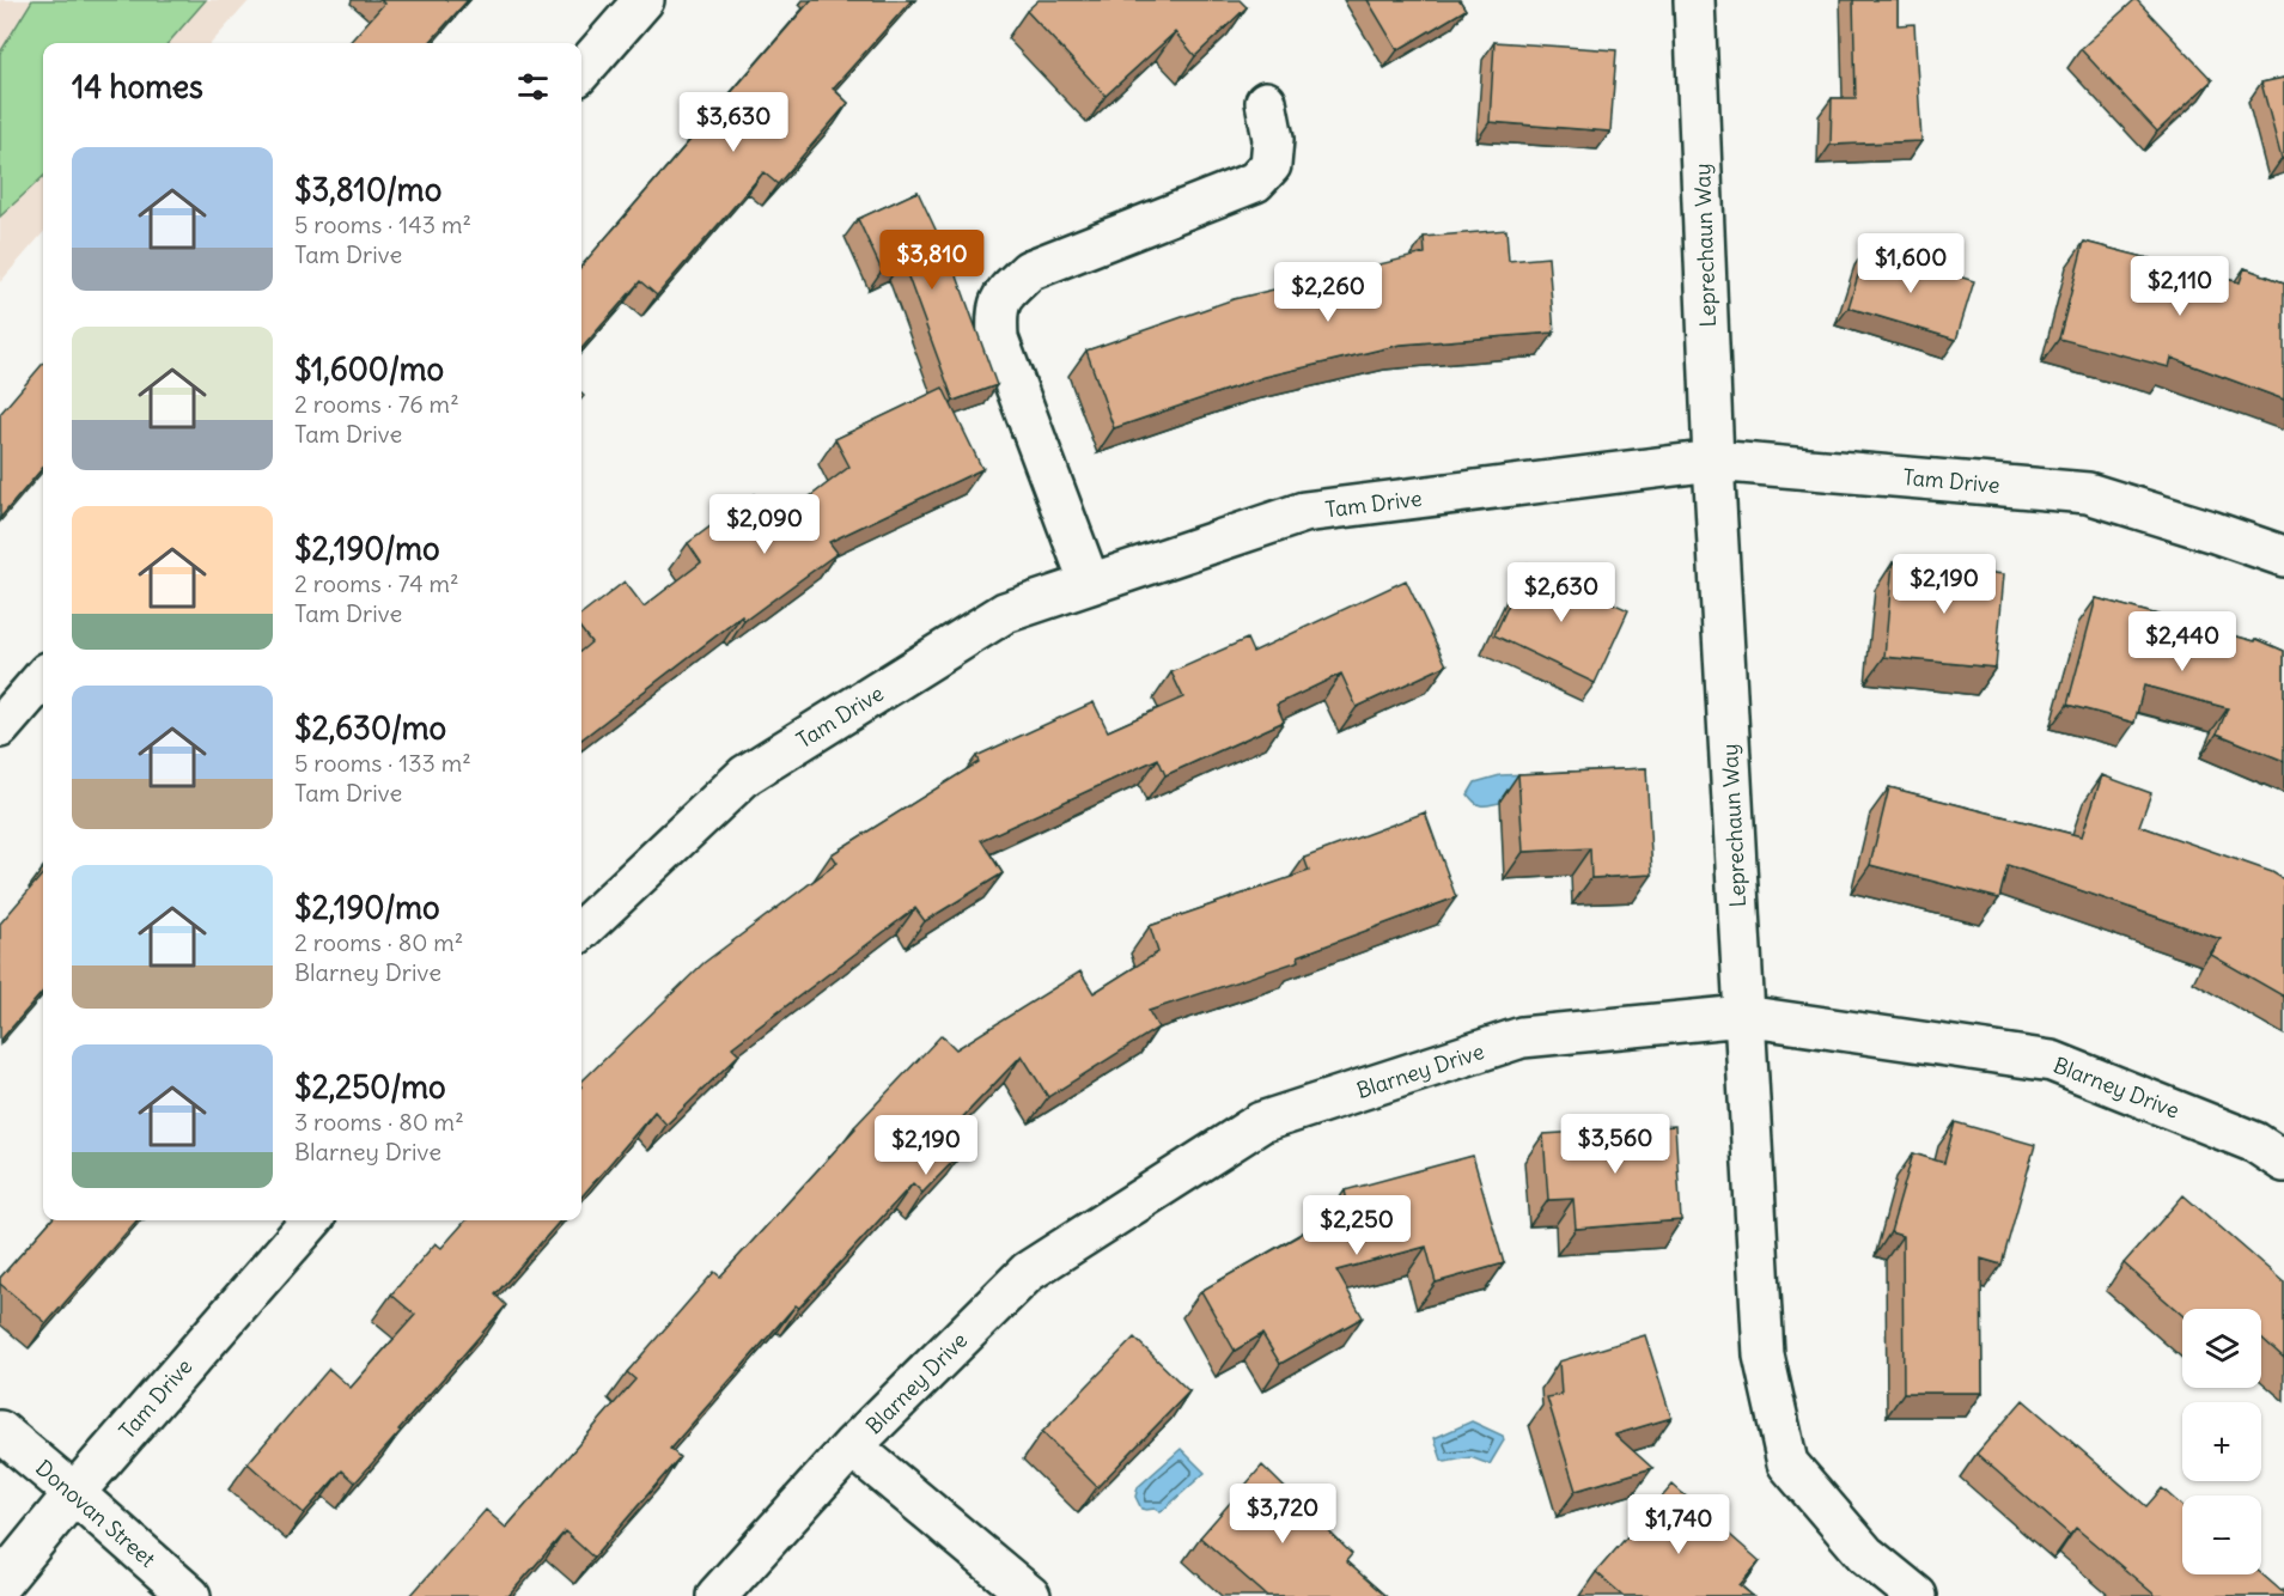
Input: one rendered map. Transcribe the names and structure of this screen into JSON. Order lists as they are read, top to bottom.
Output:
{
  "streets": {
    "street": [
      "Leprechaun Way",
      "Tam Drive",
      "Blarney Drive",
      "Donovan Street"
    ]
  },
  "crossings": [
    ["Leprechaun Way", "Tam Drive"],
    ["Leprechaun Way", "Blarney Drive"],
    ["Tam Drive", "Donovan Street"]
  ],
  "page": {
    "heading": "14 homes",
    "price": [
      "$3,630",
      "$3,810",
      "$1,600",
      "$2,110",
      "$2,260",
      "$2,090",
      "$2,190",
      "$2,630",
      "$2,440",
      "$3,560",
      "$2,190",
      "$2,250",
      "$3,720",
      "$1,740"
    ],
    "list": [
      {
        "name": "$3,810/mo",
        "note": "5 rooms · 143 m² · Tam Drive"
      },
      {
        "name": "$1,600/mo",
        "note": "2 rooms · 76 m² · Tam Drive"
      },
      {
        "name": "$2,190/mo",
        "note": "2 rooms · 74 m² · Tam Drive"
      },
      {
        "name": "$2,630/mo",
        "note": "5 rooms · 133 m² · Tam Drive"
      },
      {
        "name": "$2,190/mo",
        "note": "2 rooms · 80 m² · Blarney Drive"
      },
      {
        "name": "$2,250/mo",
        "note": "3 rooms · 80 m² · Blarney Drive"
      }
    ],
    "map_buttons": ["+", "−"]
  }
}
